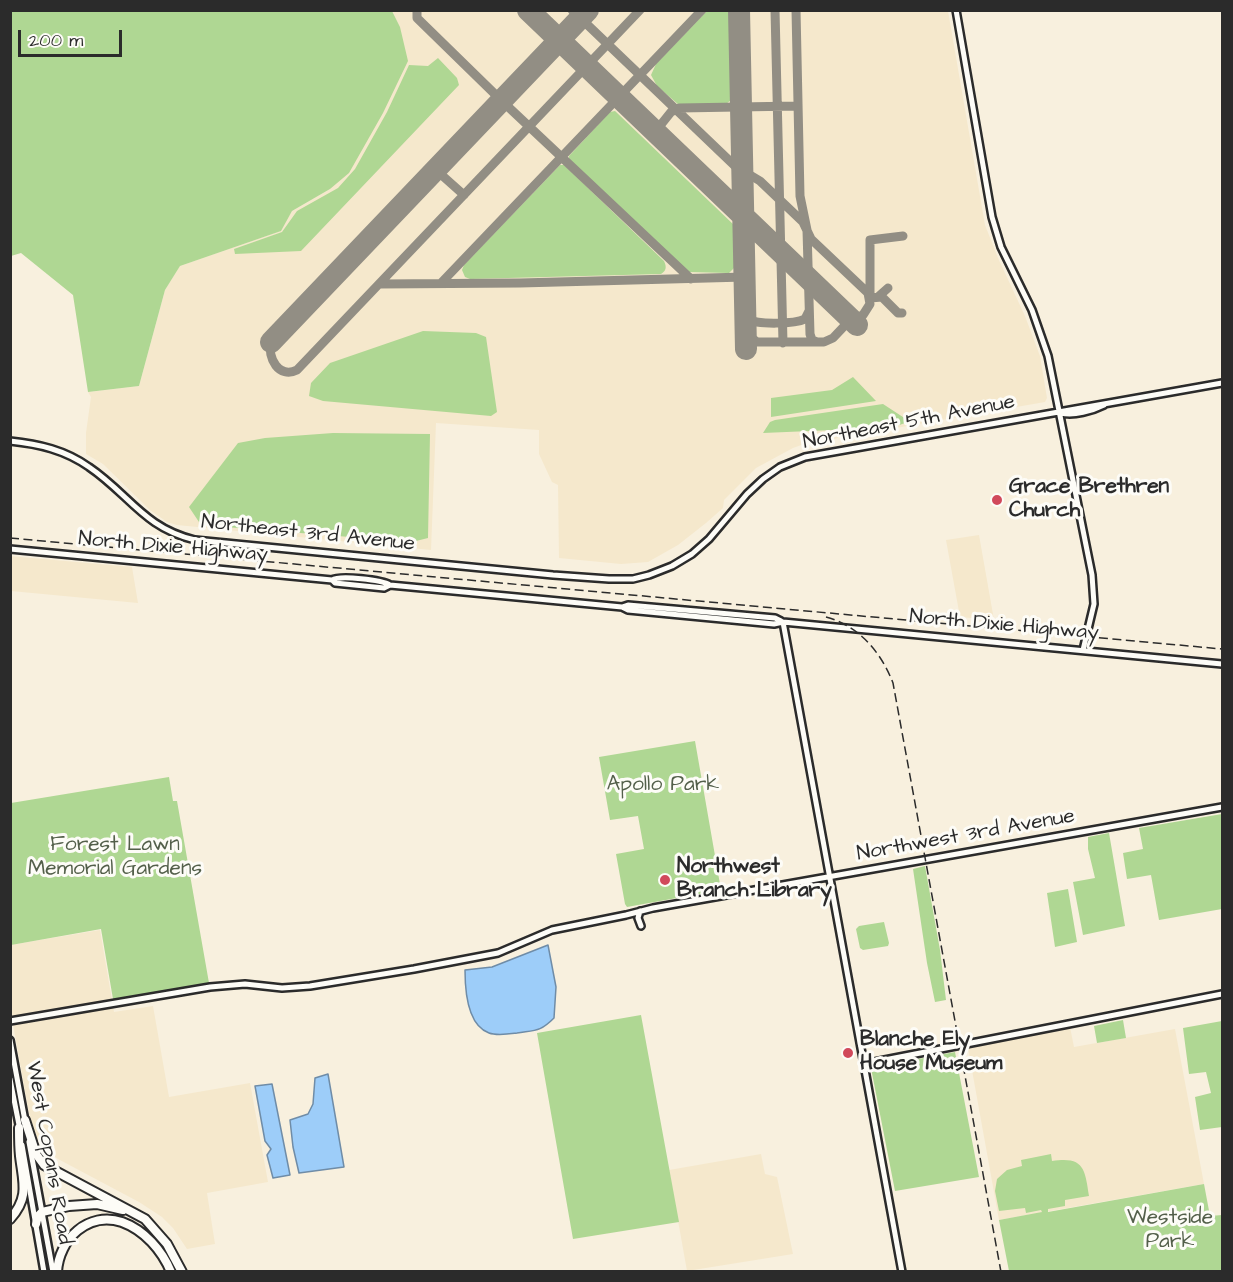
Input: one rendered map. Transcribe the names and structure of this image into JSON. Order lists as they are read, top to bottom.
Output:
{
  "streets": {
    "street": [
      "Northeast 5th Avenue",
      "Northeast 3rd Avenue",
      "North Dixie Highway",
      "Northwest 3rd Avenue",
      "West Copans Road"
    ]
  },
  "crossings": [
    ["Northeast 5th Avenue", "Northeast 3rd Avenue"]
  ],
  "parks": ["Apollo Park", "Forest Lawn Memorial Gardens", "Westside Park"],
  "places": ["Grace Brethren Church", "Northwest Branch Library", "Blanche Ely House Museum"],
  "scale_bar": "200 m"
}
